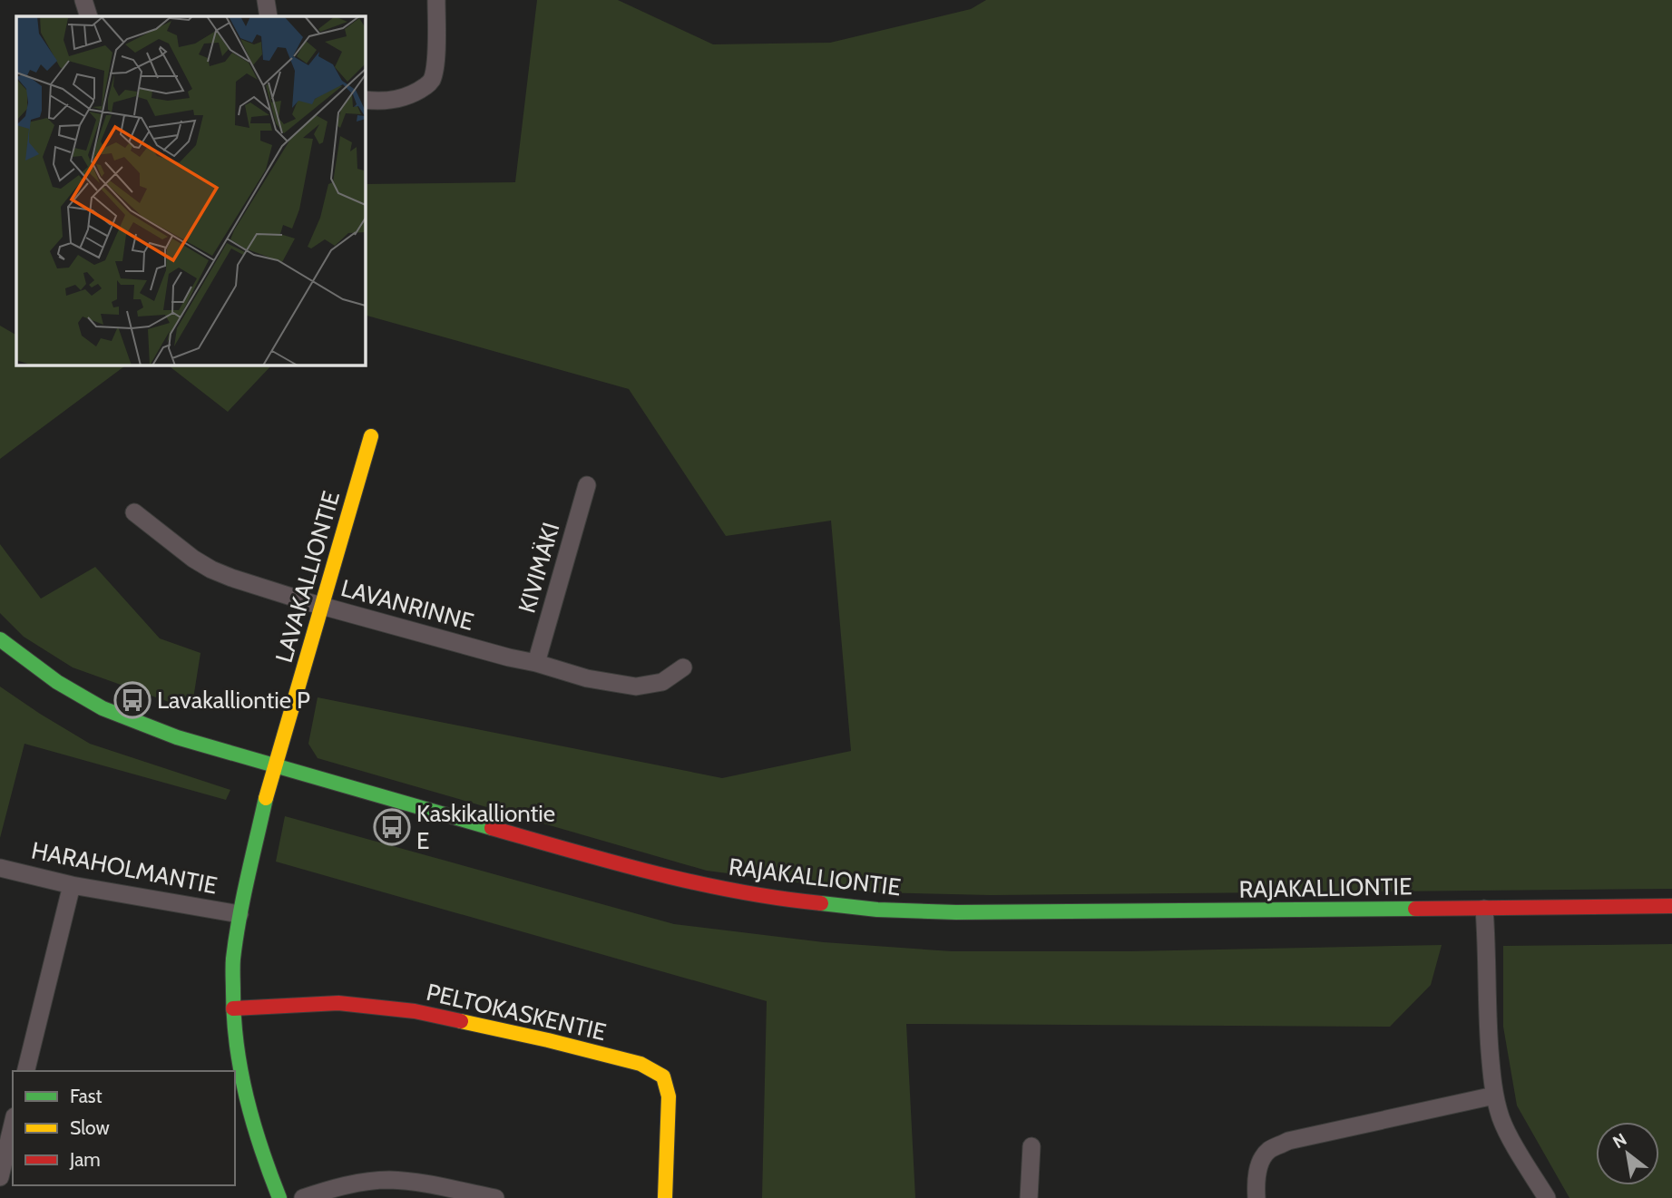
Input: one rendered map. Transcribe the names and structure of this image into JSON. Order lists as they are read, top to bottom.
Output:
{
  "streets": {
    "street": [
      "KIVIMÄKI",
      "LAVAKALLIONTIE",
      "LAVANRINNE",
      "HARAHOLMANTIE",
      "RAJAKALLIONTIE",
      "PELTOKASKENTIE"
    ]
  },
  "crossings": [
    ["KIVIMÄKI", "LAVANRINNE"],
    ["LAVAKALLIONTIE", "LAVANRINNE"],
    ["LAVAKALLIONTIE", "HARAHOLMANTIE"],
    ["LAVAKALLIONTIE", "RAJAKALLIONTIE"],
    ["LAVAKALLIONTIE", "PELTOKASKENTIE"]
  ],
  "places": {
    "bus stop": ["Lavakalliontie P", "Kaskikalliontie E"]
  },
  "legend": ["Fast", "Slow", "Jam"],
  "north": "top left"
}
